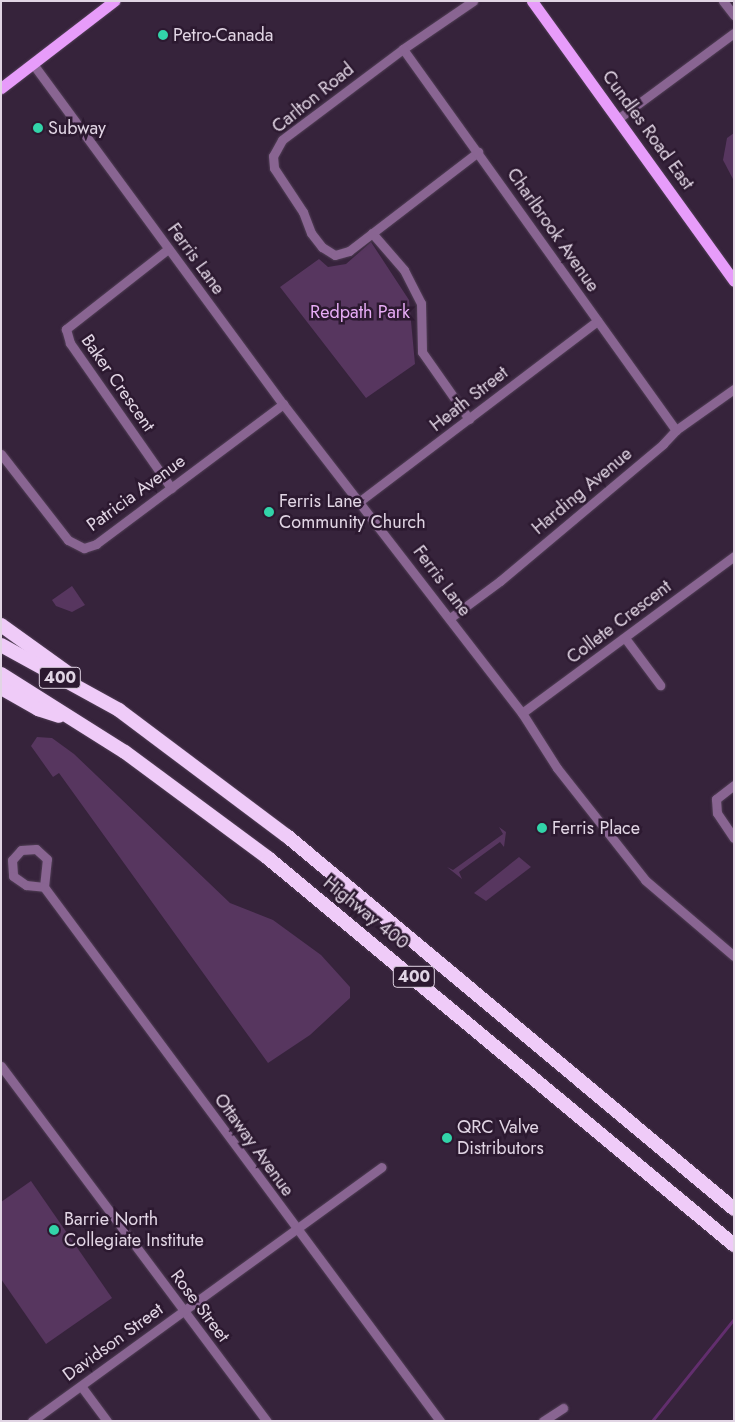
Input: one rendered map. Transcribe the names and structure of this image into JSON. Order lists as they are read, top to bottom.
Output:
{
  "streets": {
    "highway": ["400", "Highway 400"],
    "main road": ["Cundles Road East"],
    "street": [
      "Carlton Road",
      "Charlbrook Avenue",
      "Ferris Lane",
      "Baker Crescent",
      "Heath Street",
      "Harding Avenue",
      "Patricia Avenue",
      "Collete Crescent",
      "Ottaway Avenue",
      "Rose Street",
      "Davidson Street"
    ]
  },
  "crossings": [
    ["Carlton Road", "Charlbrook Avenue"],
    ["Charlbrook Avenue", "Heath Street"],
    ["Charlbrook Avenue", "Harding Avenue"],
    ["Ferris Lane", "Baker Crescent"],
    ["Ferris Lane", "Heath Street"],
    ["Ferris Lane", "Harding Avenue"],
    ["Ferris Lane", "Patricia Avenue"],
    ["Ferris Lane", "Collete Crescent"],
    ["Baker Crescent", "Patricia Avenue"],
    ["Ottaway Avenue", "Davidson Street"],
    ["Rose Street", "Davidson Street"]
  ],
  "parks": ["Redpath Park"],
  "places": [
    "Petro-Canada",
    "Subway",
    "Ferris Lane Community Church",
    "Ferris Place",
    "QRC Valve Distributors",
    "Barrie North Collegiate Institute"
  ]
}
